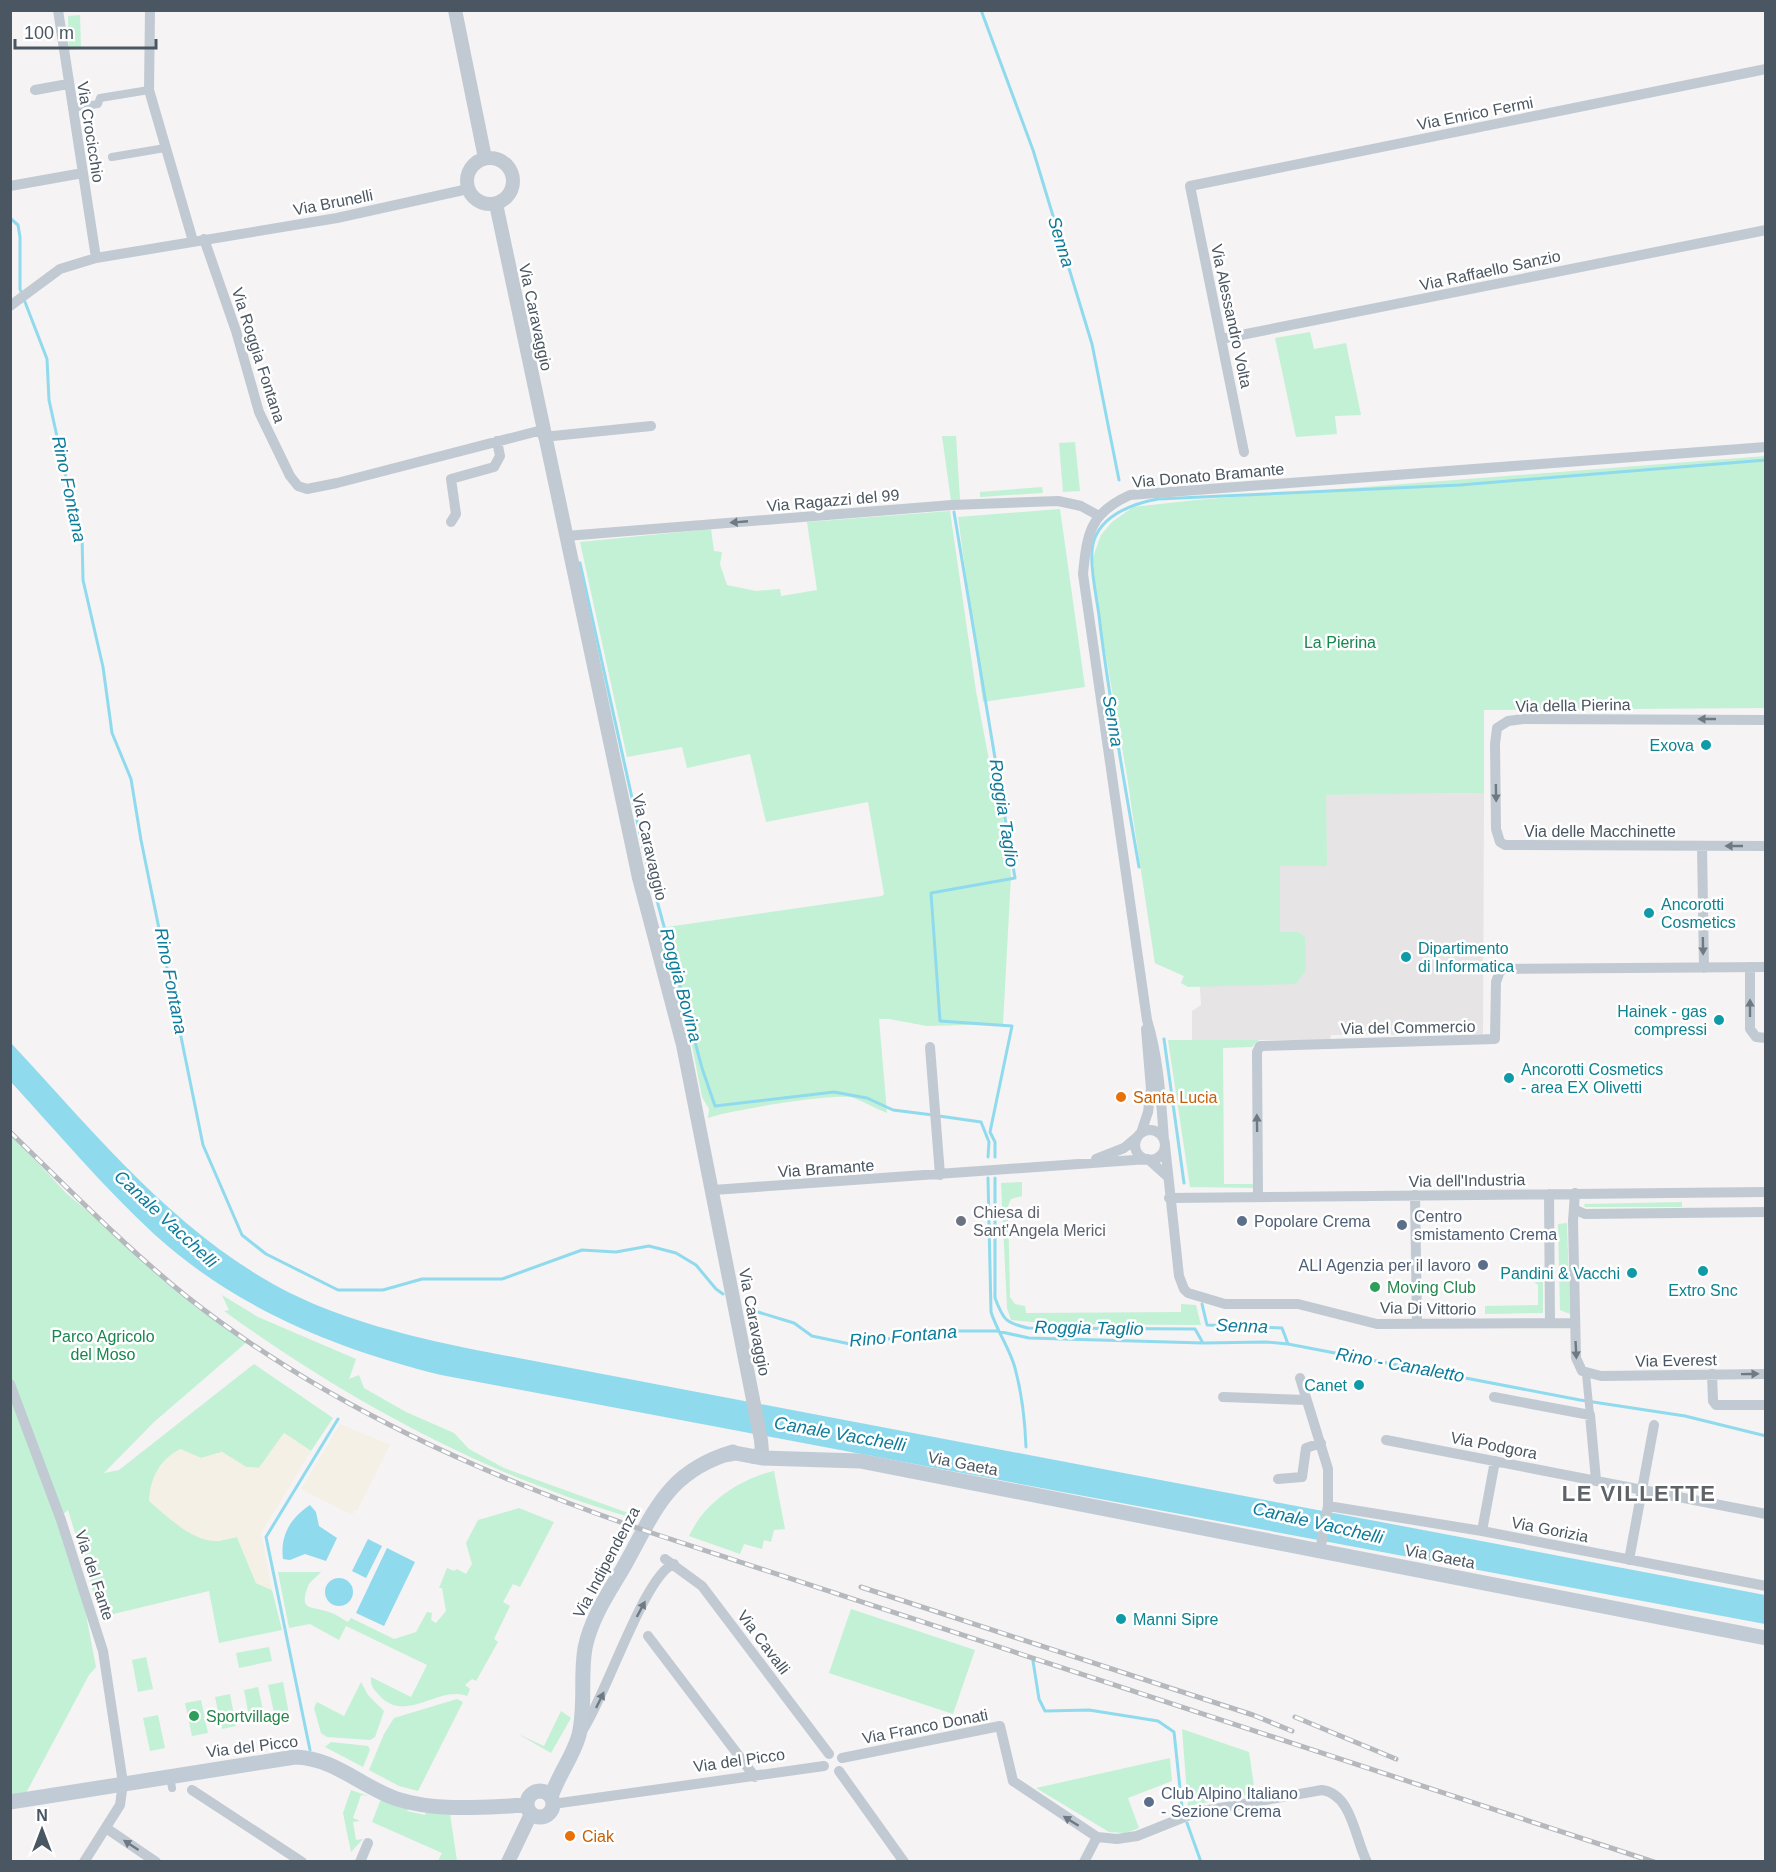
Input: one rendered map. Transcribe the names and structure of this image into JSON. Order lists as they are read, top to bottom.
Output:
{
  "streets": {
    "main road": ["Via Gaeta", "Via Indipendenza", "Via del Picco"],
    "street": [
      "Via Enrico Fermi",
      "Via Crocicchio",
      "Via Brunelli",
      "Via Raffaello Sanzio",
      "Via Alessandro Volta",
      "Via Caravaggio",
      "Via Roggia Fontana",
      "Via Donato Bramante",
      "Via Ragazzi del 99",
      "Via della Pierina",
      "Via delle Macchinette",
      "Via del Commercio",
      "Via Bramante",
      "Via dell'Industria",
      "Via Di Vittorio",
      "Via Everest",
      "Via Podgora",
      "Via Gorizia",
      "Via del Fante",
      "Via Cavalli",
      "Via Franco Donati"
    ]
  },
  "crossings": [
    ["Via Enrico Fermi", "Via Alessandro Volta"],
    ["Via Brunelli", "Via Caravaggio"],
    ["Via Brunelli", "Via Roggia Fontana"],
    ["Via Raffaello Sanzio", "Via Alessandro Volta"],
    ["Via Caravaggio", "Via Roggia Fontana"],
    ["Via Caravaggio", "Via Ragazzi del 99"],
    ["Via Caravaggio", "Via Bramante"],
    ["Via Caravaggio", "Via Gaeta"],
    ["Via Donato Bramante", "Via Ragazzi del 99"],
    ["Via Donato Bramante", "Via Bramante"],
    ["Via Donato Bramante", "Via Di Vittorio"],
    ["Via della Pierina", "Via delle Macchinette"],
    ["Via del Commercio", "Via dell'Industria"],
    ["Via Bramante", "Via Di Vittorio"],
    ["Via dell'Industria", "Via Di Vittorio"],
    ["Via Gaeta", "Via Indipendenza"],
    ["Via Indipendenza", "Via Cavalli"],
    ["Via Indipendenza", "Via del Picco"],
    ["Via del Fante", "Via del Picco"],
    ["Via Cavalli", "Via Franco Donati"],
    ["Via Cavalli", "Via del Picco"],
    ["Via Franco Donati", "Via del Picco"]
  ],
  "one_way": ["Via Ragazzi del 99", "Via Franco Donati"],
  "districts": ["LE VILLETTE"],
  "water": [
    "Senna",
    "Rino Fontana",
    "Roggia Taglio",
    "Roggia Bovina",
    "Canale Vacchelli",
    "Rino - Canaletto"
  ],
  "parks": ["La Pierina", "Parco Agricolo del Moso"],
  "places": [
    "Exova",
    "Ancorotti Cosmetics",
    "Dipartimento di Informatica",
    "Hainek - gas compressi",
    "Ancorotti Cosmetics - area EX Olivetti",
    "Santa Lucia",
    "Chiesa di Sant'Angela Merici",
    "Popolare Crema",
    "Centro smistamento Crema",
    "ALI Agenzia per il lavoro",
    "Extro Snc",
    "Pandini & Vacchi",
    "Moving Club",
    "Canet",
    "Manni Sipre",
    "Sportvillage",
    "Club Alpino Italiano - Sezione Crema",
    "Ciak"
  ],
  "scale_bar": "100 m",
  "north": "top"
}
